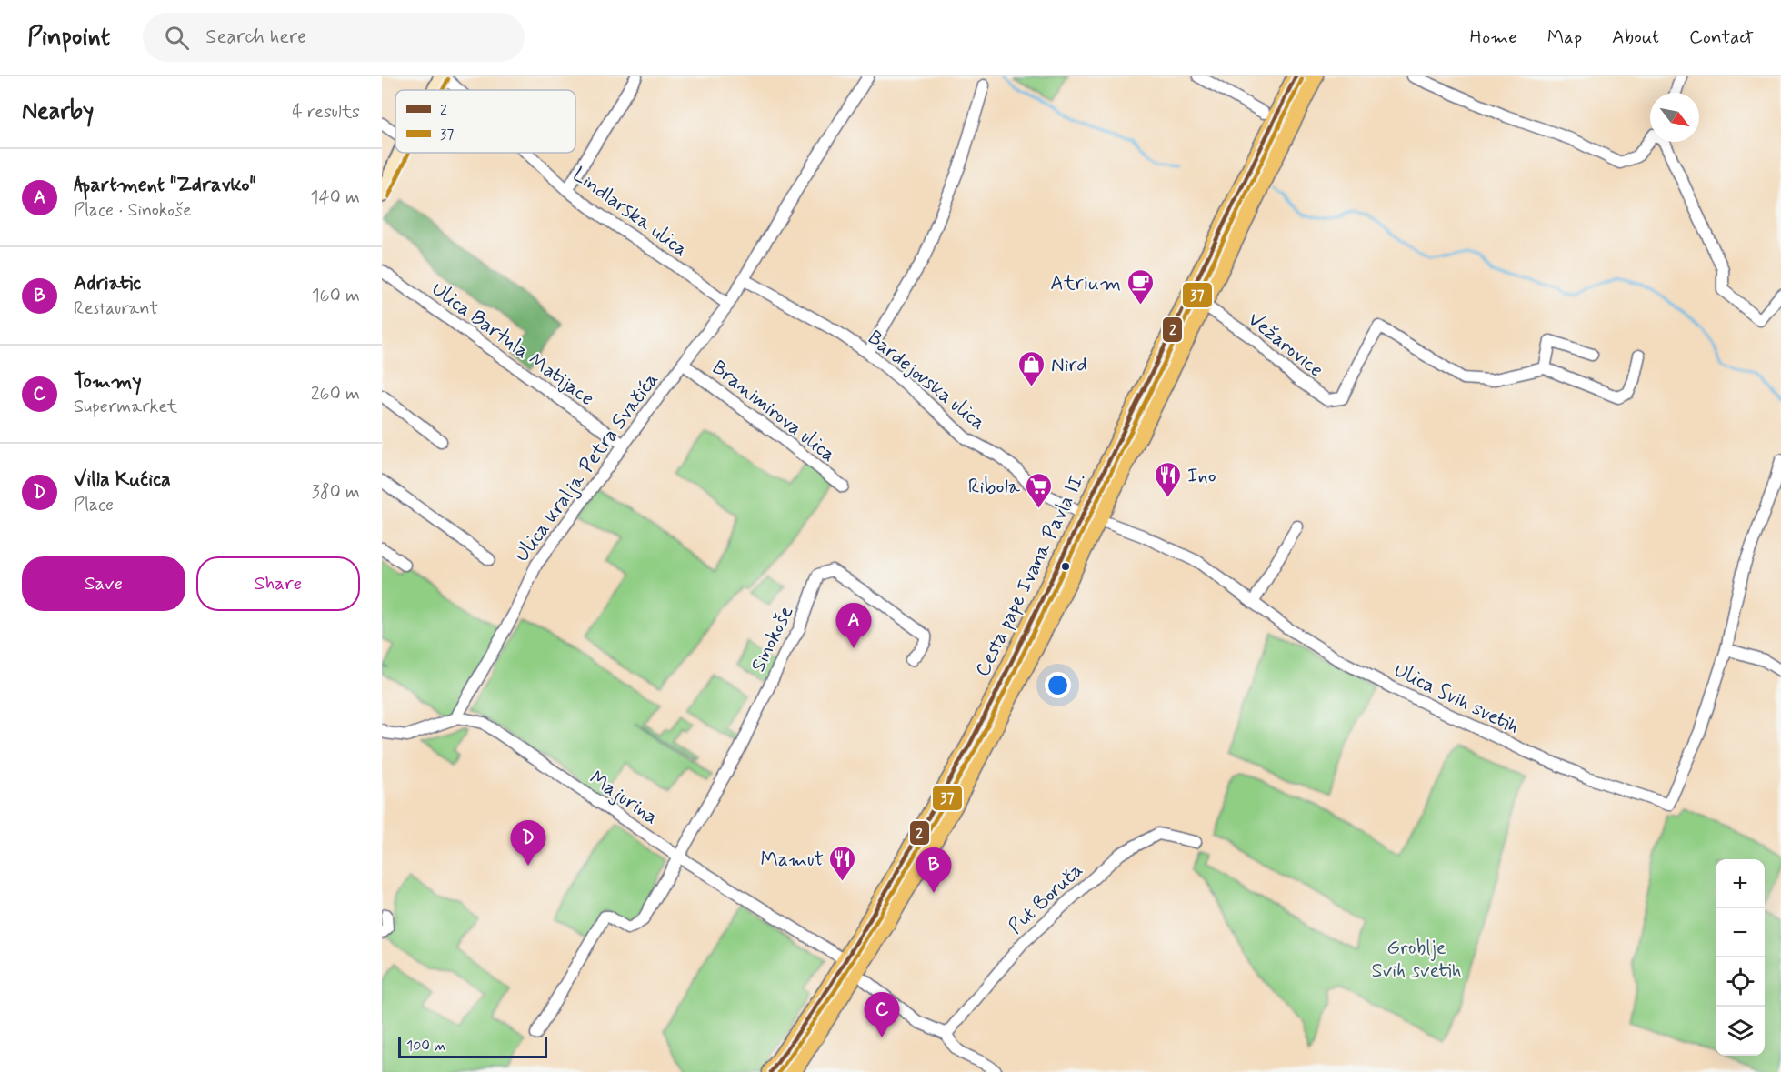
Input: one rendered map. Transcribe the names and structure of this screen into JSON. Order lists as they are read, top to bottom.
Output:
{
  "streets": {
    "main road": ["Cesta pape Ivana Pavla II."],
    "street": [
      "Lindlarska ulica",
      "Ulica Bartula Matijace",
      "Vežarovice",
      "Bardejovska ulica",
      "Branimirova ulica",
      "Ulica kralja Petra Svačića",
      "Sinokoše",
      "Ulica Svih svetih",
      "Majurina",
      "Put Boruča"
    ]
  },
  "crossings": [
    ["Lindlarska ulica", "Ulica kralja Petra Svačića"],
    ["Ulica Bartula Matijace", "Ulica kralja Petra Svačića"],
    ["Vežarovice", "Cesta pape Ivana Pavla II."],
    ["Bardejovska ulica", "Cesta pape Ivana Pavla II."],
    ["Bardejovska ulica", "Ulica Svih svetih"],
    ["Branimirova ulica", "Ulica kralja Petra Svačića"],
    ["Ulica kralja Petra Svačića", "Majurina"],
    ["Cesta pape Ivana Pavla II.", "Ulica Svih svetih"],
    ["Sinokoše", "Majurina"]
  ],
  "parks": ["Groblje Svih svetih"],
  "places": {
    "cafe": ["Atrium"],
    "shop": ["Nird"],
    "restaurant": ["Ino", "Mamut"],
    "supermarket": ["Ribola"]
  },
  "lines": ["transit line 2", "transit line 37"],
  "legend": ["2", "37"],
  "scale_bar": "100 m",
  "north": "bottom right",
  "page": {
    "header": "Pinpoint",
    "search": "Search here",
    "nav": [
      "Home",
      "Map",
      "About",
      "Contact"
    ],
    "heading": ["Nearby", "4 results"],
    "list": [
      {
        "mark": "A",
        "name": "Apartment \"Zdravko\"",
        "note": "Place · Sinokoše",
        "value": "140 m"
      },
      {
        "mark": "B",
        "name": "Adriatic",
        "note": "Restaurant",
        "value": "160 m"
      },
      {
        "mark": "C",
        "name": "Tommy",
        "note": "Supermarket",
        "value": "260 m"
      },
      {
        "mark": "D",
        "name": "Villa Kućica",
        "note": "Place",
        "value": "380 m"
      }
    ],
    "buttons": ["Save", "Share"],
    "pins": [
      "A",
      "D",
      "B",
      "C"
    ],
    "map_buttons": ["+", "−"],
    "scale": "100 m"
  }
}
